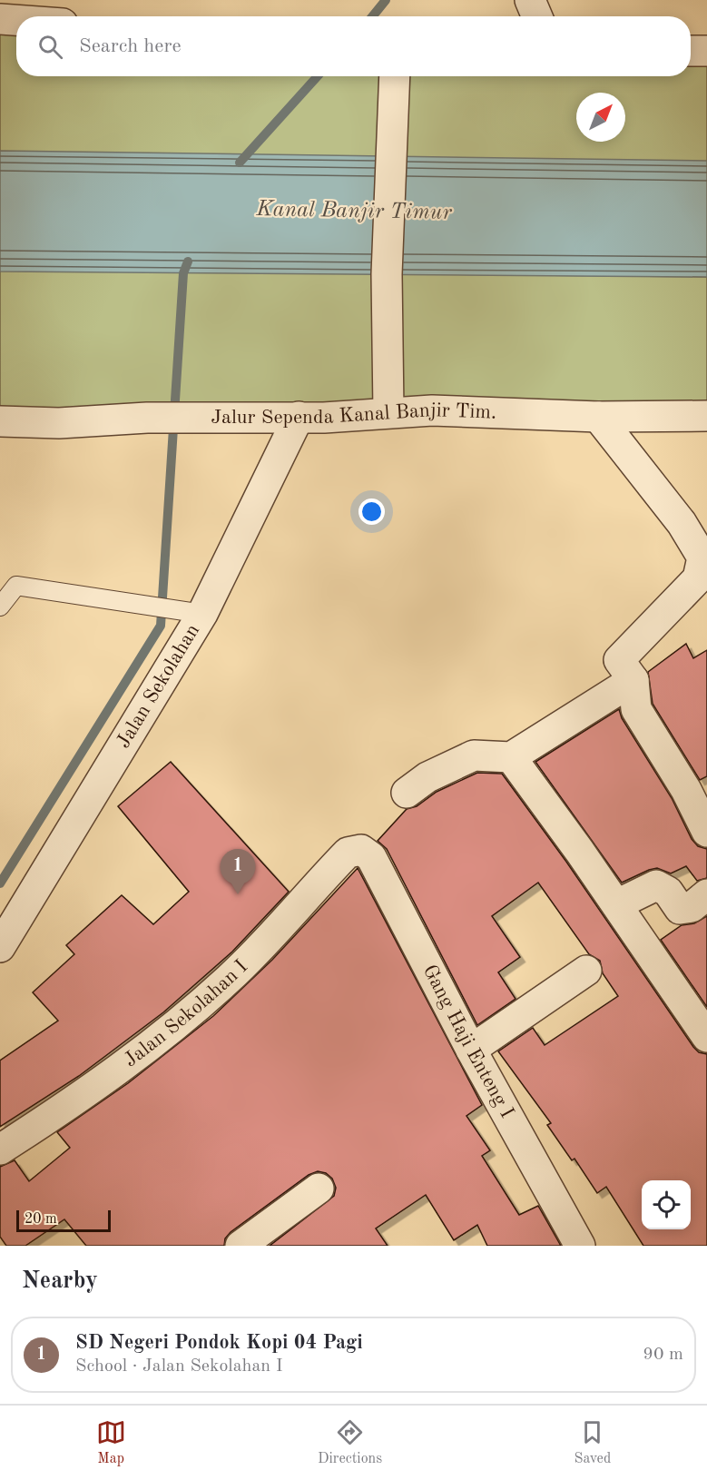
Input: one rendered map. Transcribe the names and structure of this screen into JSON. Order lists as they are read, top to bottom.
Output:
{
  "streets": {
    "street": [
      "Jalur Sependa Kanal Banjir Tim.",
      "Jalan Sekolahan",
      "Jalan Sekolahan I",
      "Gang Haji Enteng I"
    ]
  },
  "crossings": [
    ["Jalur Sependa Kanal Banjir Tim.", "Jalan Sekolahan"],
    ["Jalan Sekolahan I", "Gang Haji Enteng I"]
  ],
  "water": ["Kanal Banjir Timur"],
  "scale_bar": "20 m",
  "north": "top right",
  "page": {
    "search": "Search here",
    "pins": "1",
    "scale": "20 m",
    "heading": "Nearby",
    "list": [
      {
        "mark": "1",
        "name": "SD Negeri Pondok Kopi 04 Pagi",
        "note": "School · Jalan Sekolahan I",
        "value": "90 m"
      }
    ],
    "nav": ["Map", "Directions", "Saved"]
  }
}
